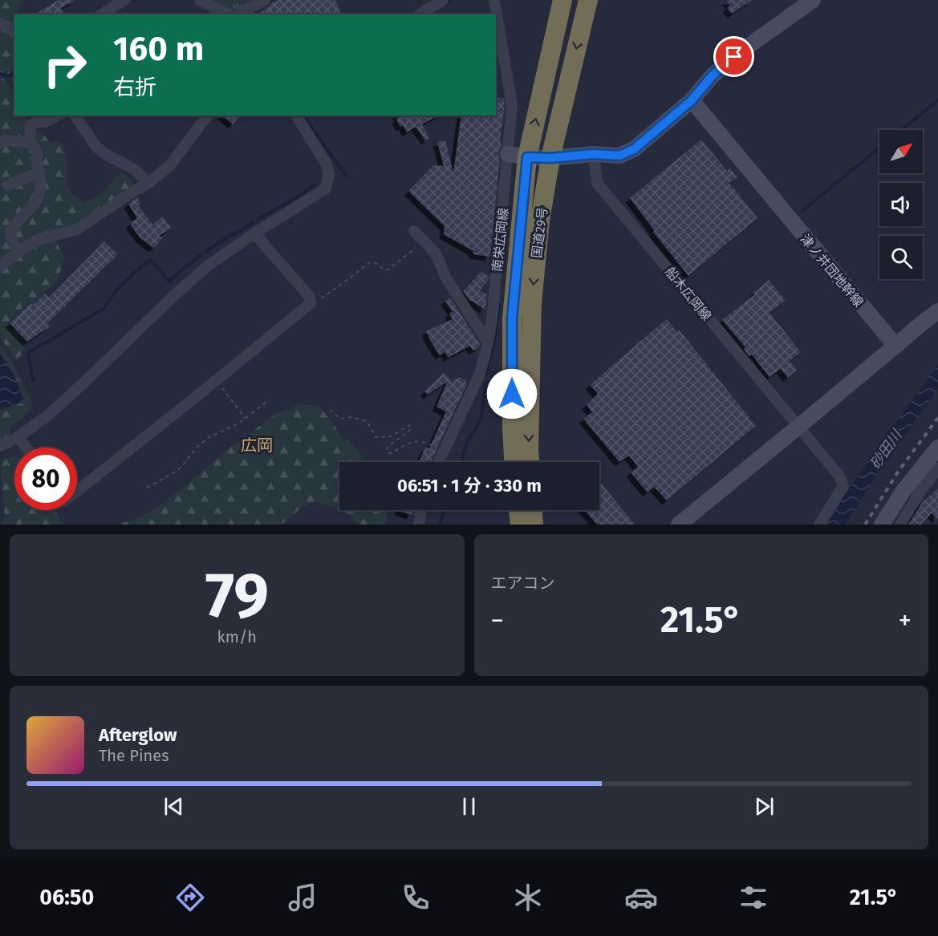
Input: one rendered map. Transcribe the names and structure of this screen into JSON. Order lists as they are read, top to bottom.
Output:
{
  "streets": {
    "highway": ["国道29号"],
    "street": ["南栄広岡線", "津ノ井団地幹線", "船木広岡線"]
  },
  "districts": ["広岡"],
  "water": ["砂田川"],
  "north": "top right",
  "page": {
    "turn": ["160 m", "右折"],
    "limit": "80",
    "trip": "06:51 · 1 分 · 330 m",
    "tile": [
      ["79", "km/h"],
      "エアコン"
    ],
    "heat": ["−", "21.5°", "+"],
    "song": ["Afterglow", "The Pines"],
    "tabs": ["06:50", "21.5°"]
  }
}
